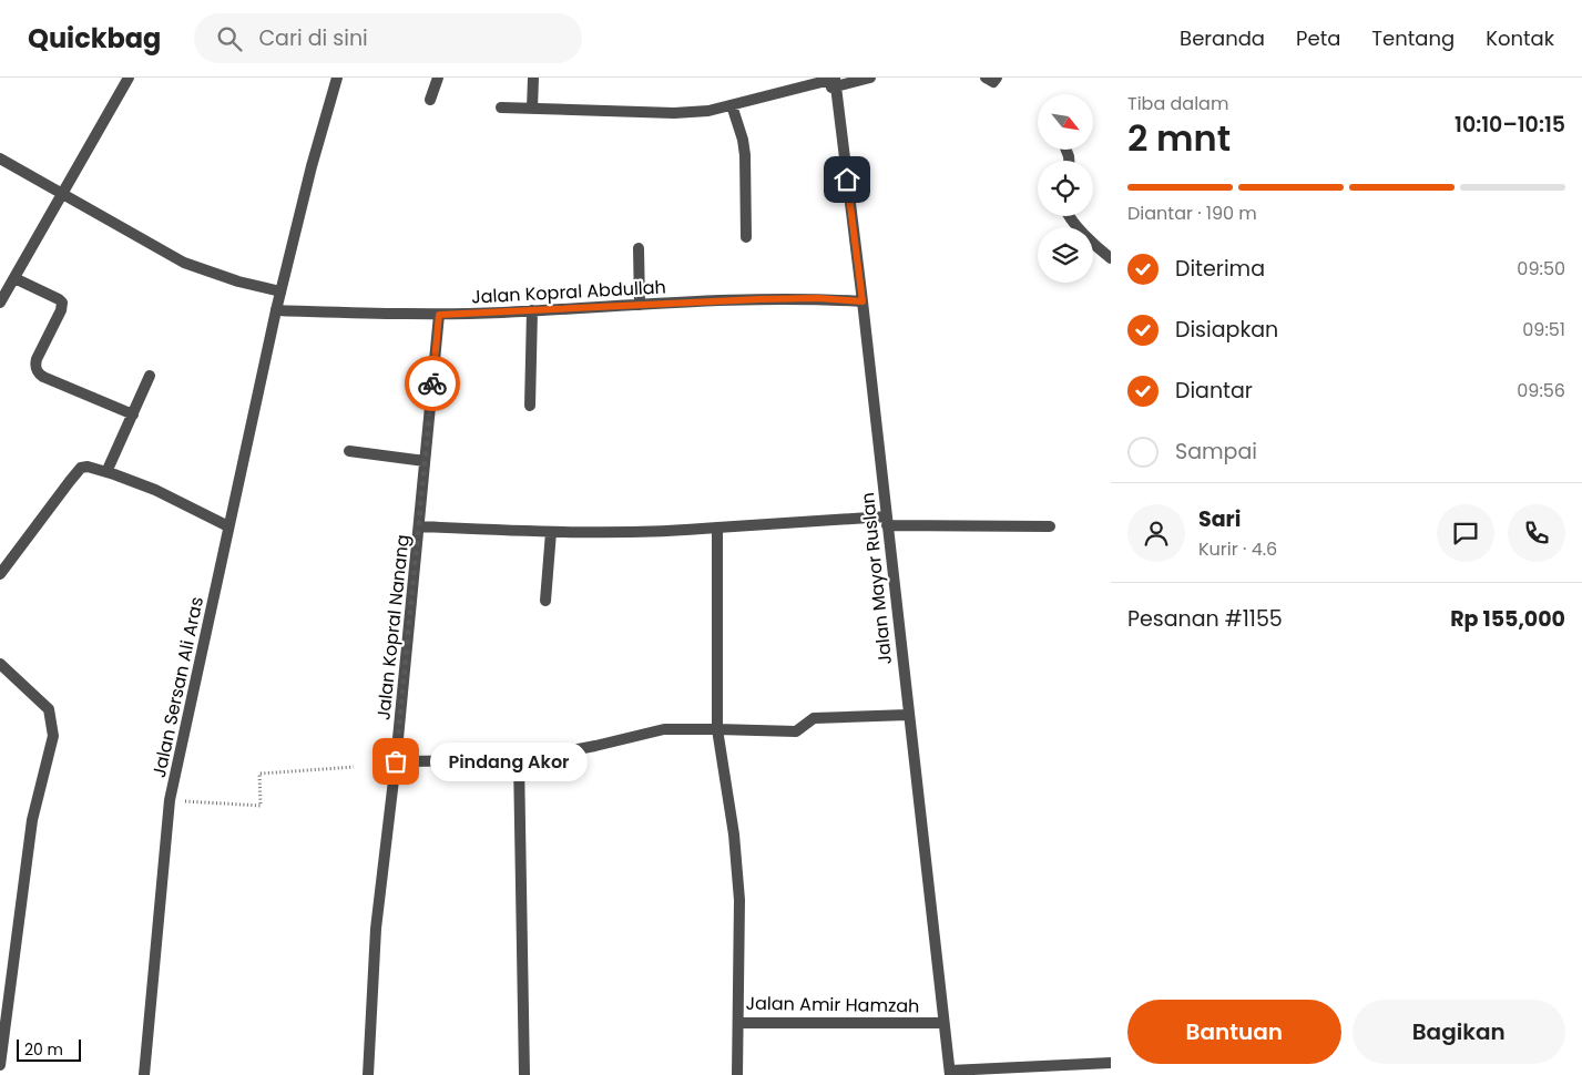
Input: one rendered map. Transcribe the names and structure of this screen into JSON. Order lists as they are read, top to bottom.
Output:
{
  "streets": {
    "street": [
      "Jalan Kopral Abdullah",
      "Jalan Mayor Ruslan",
      "Jalan Kopral Nanang",
      "Jalan Sersan Ali Aras",
      "Jalan Amir Hamzah"
    ]
  },
  "crossings": [
    ["Jalan Kopral Abdullah", "Jalan Mayor Ruslan"],
    ["Jalan Kopral Abdullah", "Jalan Kopral Nanang"],
    ["Jalan Kopral Abdullah", "Jalan Sersan Ali Aras"],
    ["Jalan Mayor Ruslan", "Jalan Amir Hamzah"]
  ],
  "places": ["Pindang Akor"],
  "scale_bar": "20 m",
  "north": "bottom right",
  "page": {
    "header": "Quickbag",
    "search": "Cari di sini",
    "nav": [
      "Beranda",
      "Peta",
      "Tentang",
      "Kontak"
    ],
    "heading": ["2 mnt", "Tiba dalam", "10:10–10:15"],
    "panel": [
      "Sari",
      "Kurir · 4.6",
      "Pesanan #1155",
      "Rp 155,000"
    ],
    "bar": "Diantar · 190 m",
    "list": [
      ["Diterima", "09:50"],
      ["Disiapkan", "09:51"],
      ["Diantar", "09:56"],
      "Sampai"
    ],
    "bubble": "Pindang Akor",
    "buttons": ["Bantuan", "Bagikan"],
    "scale": "20 m"
  }
}
